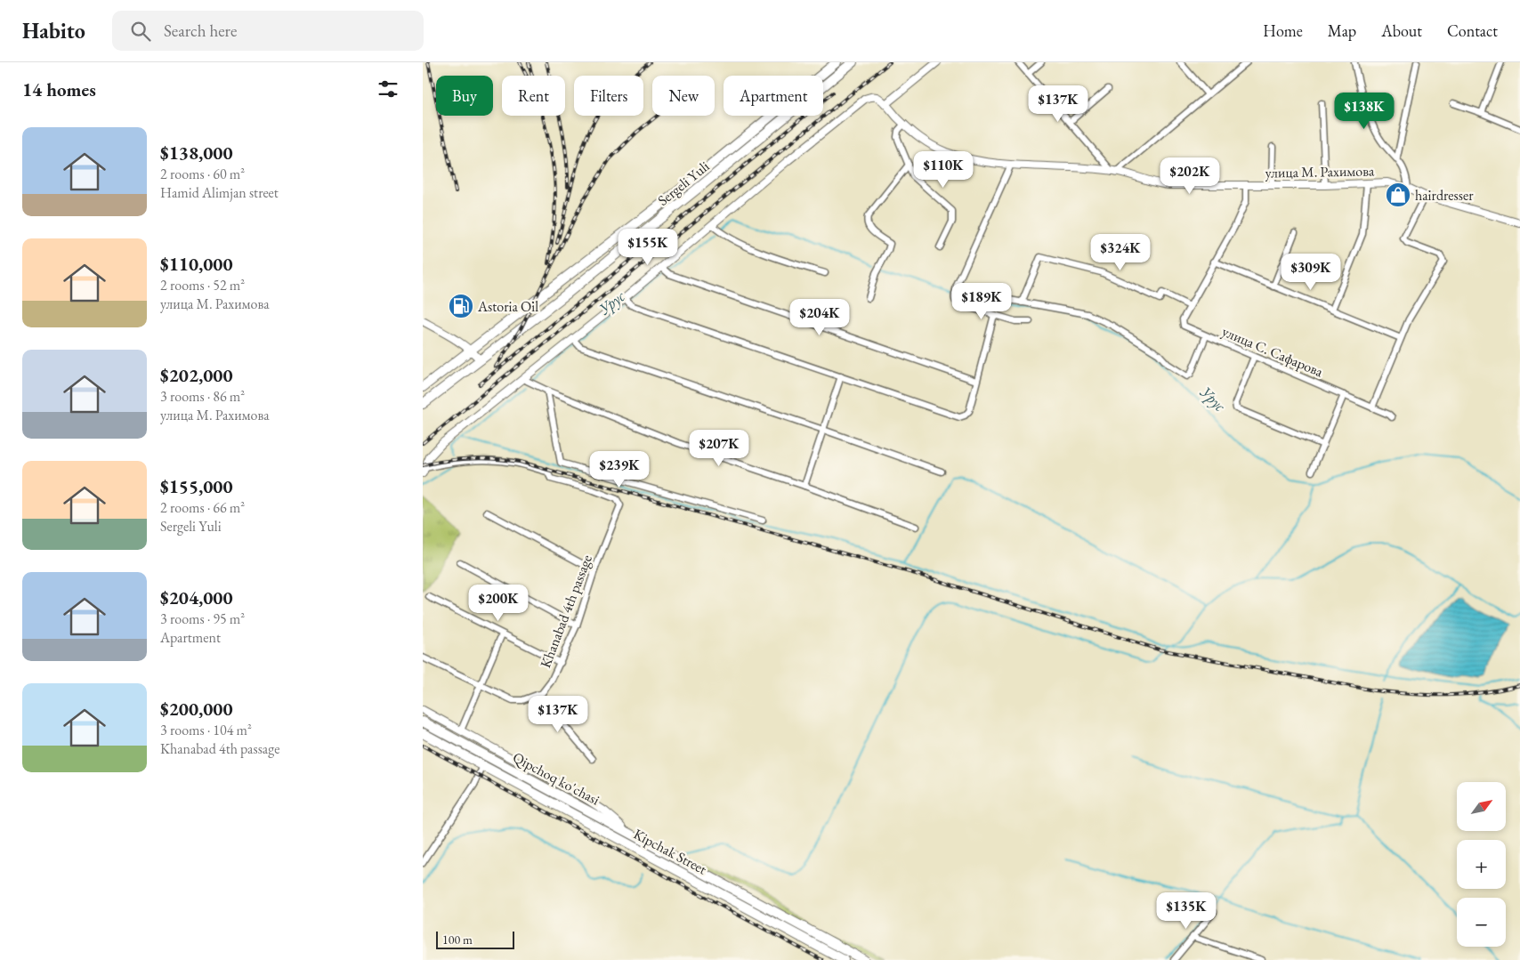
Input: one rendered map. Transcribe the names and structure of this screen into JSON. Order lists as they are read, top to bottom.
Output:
{
  "streets": {
    "main road": ["Sergeli Yuli", "Qipchoq ko'chasi", "Kipchak Street"],
    "street": ["улица М. Рахимова", "улица С. Сафарова", "Khanabad 4th passage"]
  },
  "crossings": [
    ["улица М. Рахимова", "улица С. Сафарова"],
    ["Qipchoq ko'chasi", "Kipchak Street"]
  ],
  "water": ["Урус"],
  "places": {
    "shop": ["hairdresser"],
    "fuel station": ["Astoria Oil"]
  },
  "scale_bar": "100 m",
  "north": "top right",
  "page": {
    "header": "Habito",
    "search": "Search here",
    "nav": [
      "Home",
      "Map",
      "About",
      "Contact"
    ],
    "heading": "14 homes",
    "chip": [
      "Buy",
      "Rent",
      "Filters",
      "New",
      "Apartment"
    ],
    "price": [
      "$137K",
      "$138K",
      "$110K",
      "$202K",
      "$155K",
      "$324K",
      "$309K",
      "$189K",
      "$204K",
      "$207K",
      "$239K",
      "$200K",
      "$137K",
      "$135K"
    ],
    "list": [
      {
        "name": "$138,000",
        "note": "2 rooms · 60 m² · Hamid Alimjan street"
      },
      {
        "name": "$110,000",
        "note": "2 rooms · 52 m² · улица М. Рахимова"
      },
      {
        "name": "$202,000",
        "note": "3 rooms · 86 m² · улица М. Рахимова"
      },
      {
        "name": "$155,000",
        "note": "2 rooms · 66 m² · Sergeli Yuli"
      },
      {
        "name": "$204,000",
        "note": "3 rooms · 95 m² · Apartment"
      },
      {
        "name": "$200,000",
        "note": "3 rooms · 104 m² · Khanabad 4th passage"
      }
    ],
    "map_buttons": ["+", "−"],
    "scale": "100 m"
  }
}
